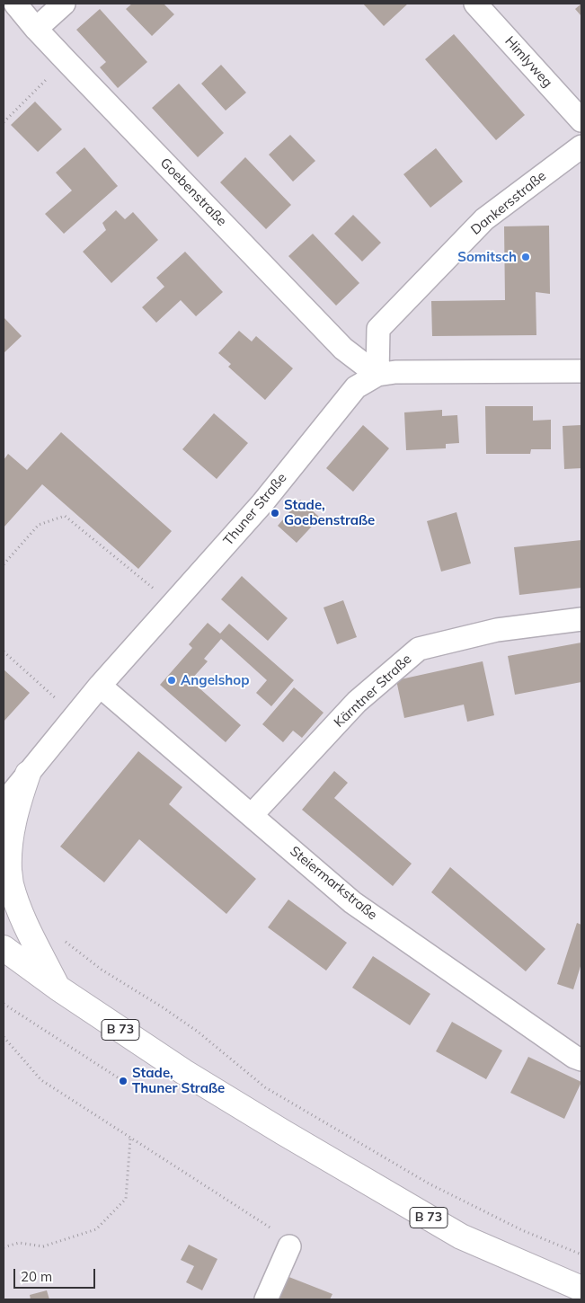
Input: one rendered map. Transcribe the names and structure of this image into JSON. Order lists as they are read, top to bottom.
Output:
{
  "streets": {
    "main road": ["B 73"],
    "street": [
      "Himlyweg",
      "Goebenstraße",
      "Dankersstraße",
      "Thuner Straße",
      "Kärntner Straße",
      "Steiermarkstraße"
    ]
  },
  "crossings": [
    ["Goebenstraße", "Dankersstraße"],
    ["Goebenstraße", "Thuner Straße"],
    ["Dankersstraße", "Thuner Straße"],
    ["Thuner Straße", "Steiermarkstraße"],
    ["Kärntner Straße", "Steiermarkstraße"]
  ],
  "places": [
    "Somitsch",
    "Stade, Goebenstraße",
    "Angelshop",
    "Stade, Thuner Straße"
  ],
  "scale_bar": "20 m"
}
